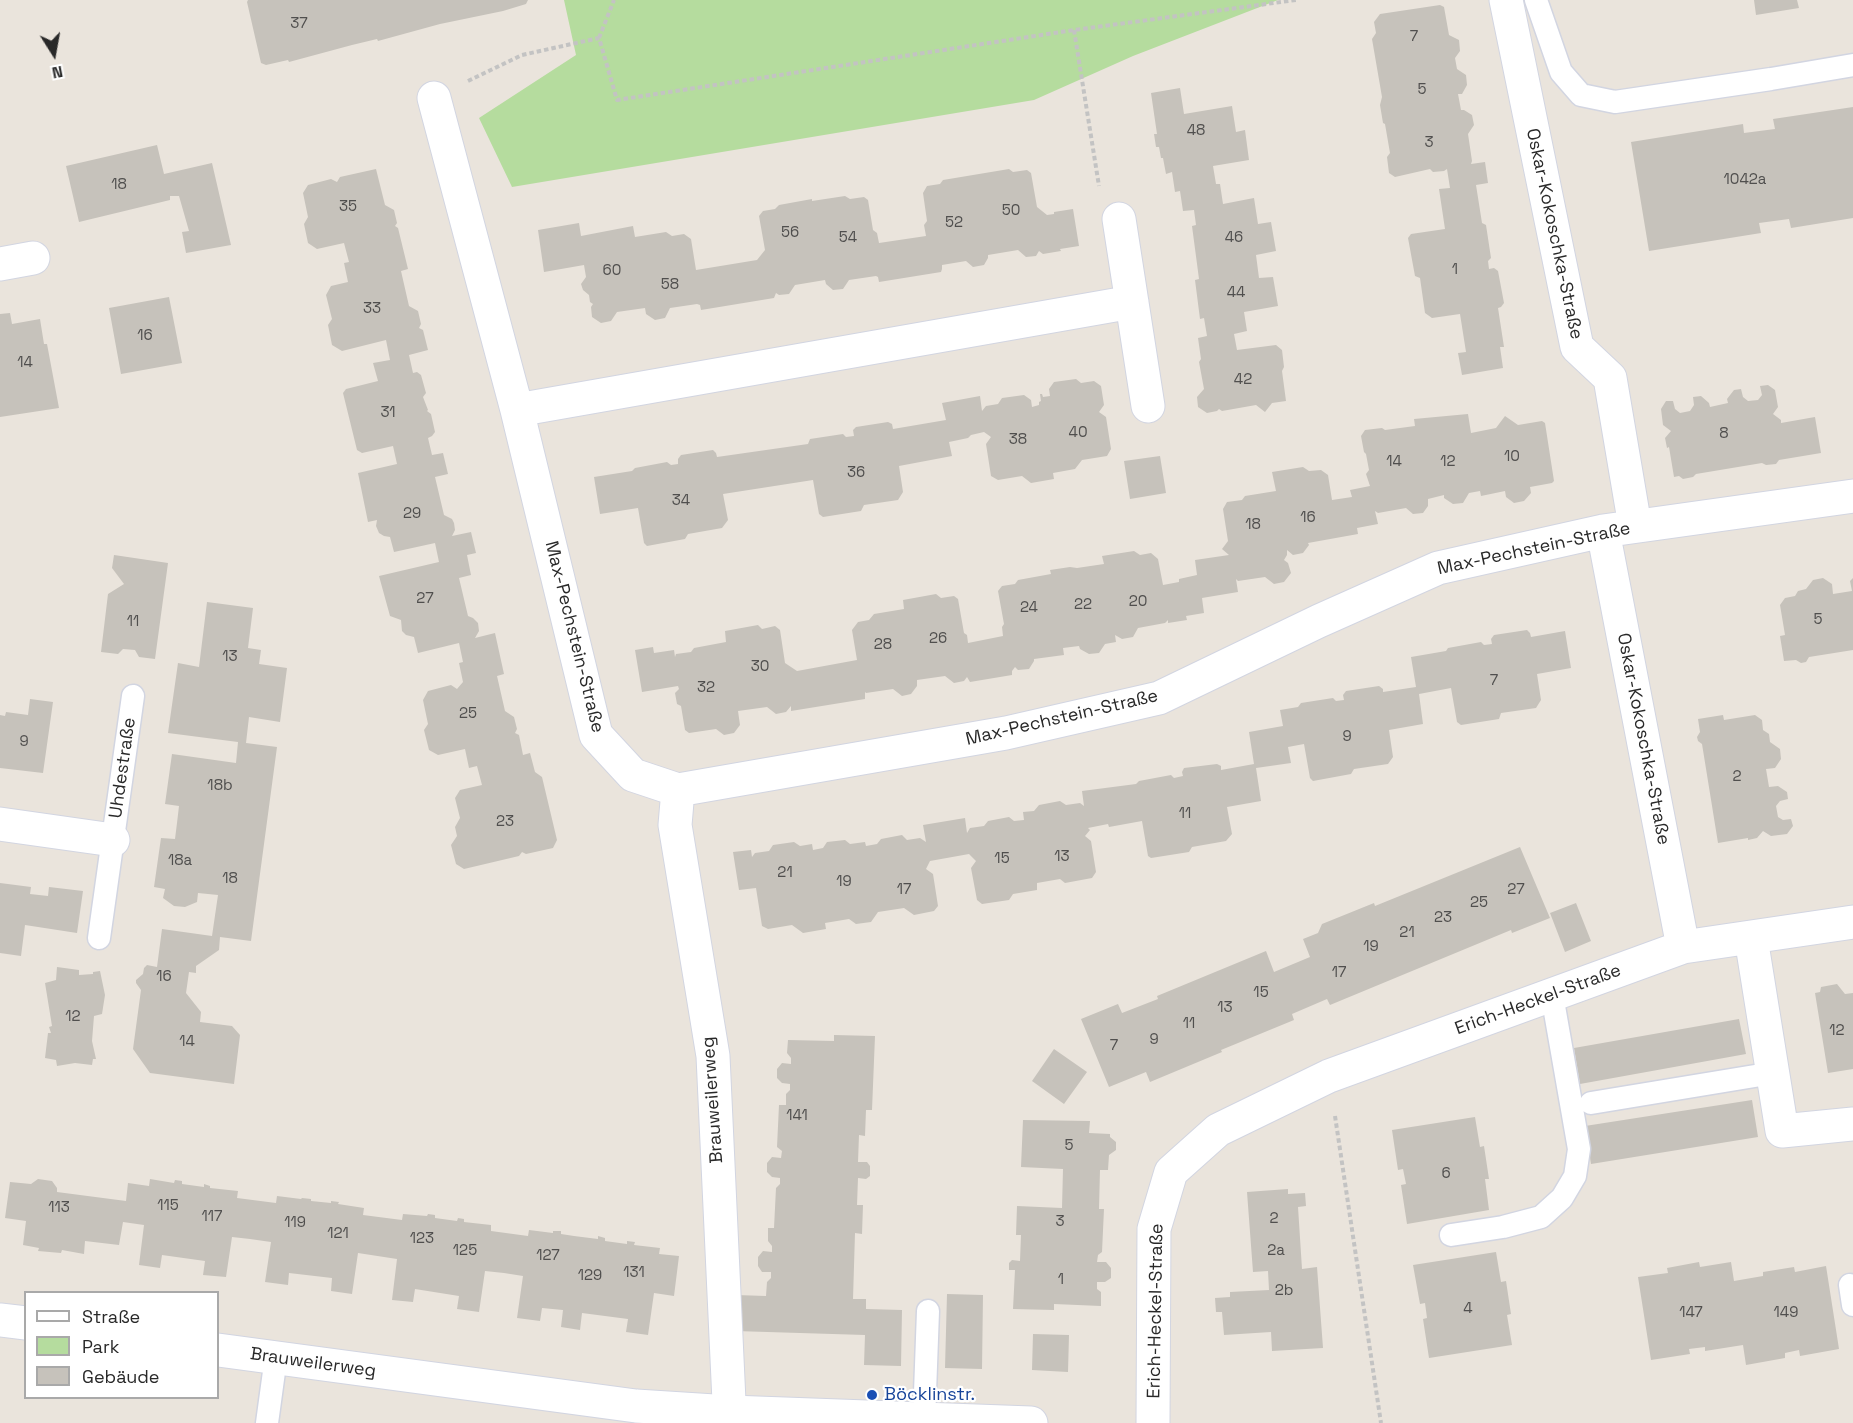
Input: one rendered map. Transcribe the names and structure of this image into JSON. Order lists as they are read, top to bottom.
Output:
{
  "streets": {
    "street": [
      "Oskar-Kokoschka-Straße",
      "Max-Pechstein-Straße",
      "Uhdestraße",
      "Erich-Heckel-Straße",
      "Brauweilerweg"
    ]
  },
  "crossings": [
    ["Oskar-Kokoschka-Straße", "Max-Pechstein-Straße"],
    ["Oskar-Kokoschka-Straße", "Erich-Heckel-Straße"],
    ["Max-Pechstein-Straße", "Brauweilerweg"]
  ],
  "places": ["Böcklinstr."],
  "house_numbers": [
    "37",
    "7",
    "5",
    "48",
    "3",
    "1042a",
    "18",
    "35",
    "50",
    "52",
    "56",
    "54",
    "46",
    "1",
    "60",
    "58",
    "44",
    "33",
    "16",
    "14",
    "42",
    "31",
    "40",
    "8",
    "38",
    "10",
    "14",
    "12",
    "36",
    "34",
    "29",
    "16",
    "18",
    "27",
    "20",
    "22",
    "24",
    "5",
    "11",
    "26",
    "28",
    "13",
    "30",
    "7",
    "32",
    "25",
    "9",
    "9",
    "2",
    "18b",
    "11",
    "23",
    "13",
    "15",
    "18a",
    "21",
    "18",
    "19",
    "17",
    "27",
    "25",
    "23",
    "21",
    "19",
    "17",
    "16",
    "15",
    "13",
    "12",
    "11",
    "12",
    "9",
    "14",
    "7",
    "141",
    "5",
    "6",
    "115",
    "113",
    "117",
    "2",
    "3",
    "119",
    "121",
    "123",
    "125",
    "2a",
    "127",
    "131",
    "129",
    "1",
    "2b",
    "4",
    "147",
    "149"
  ],
  "legend": ["Straße", "Park", "Gebäude"],
  "north": "bottom"
}
